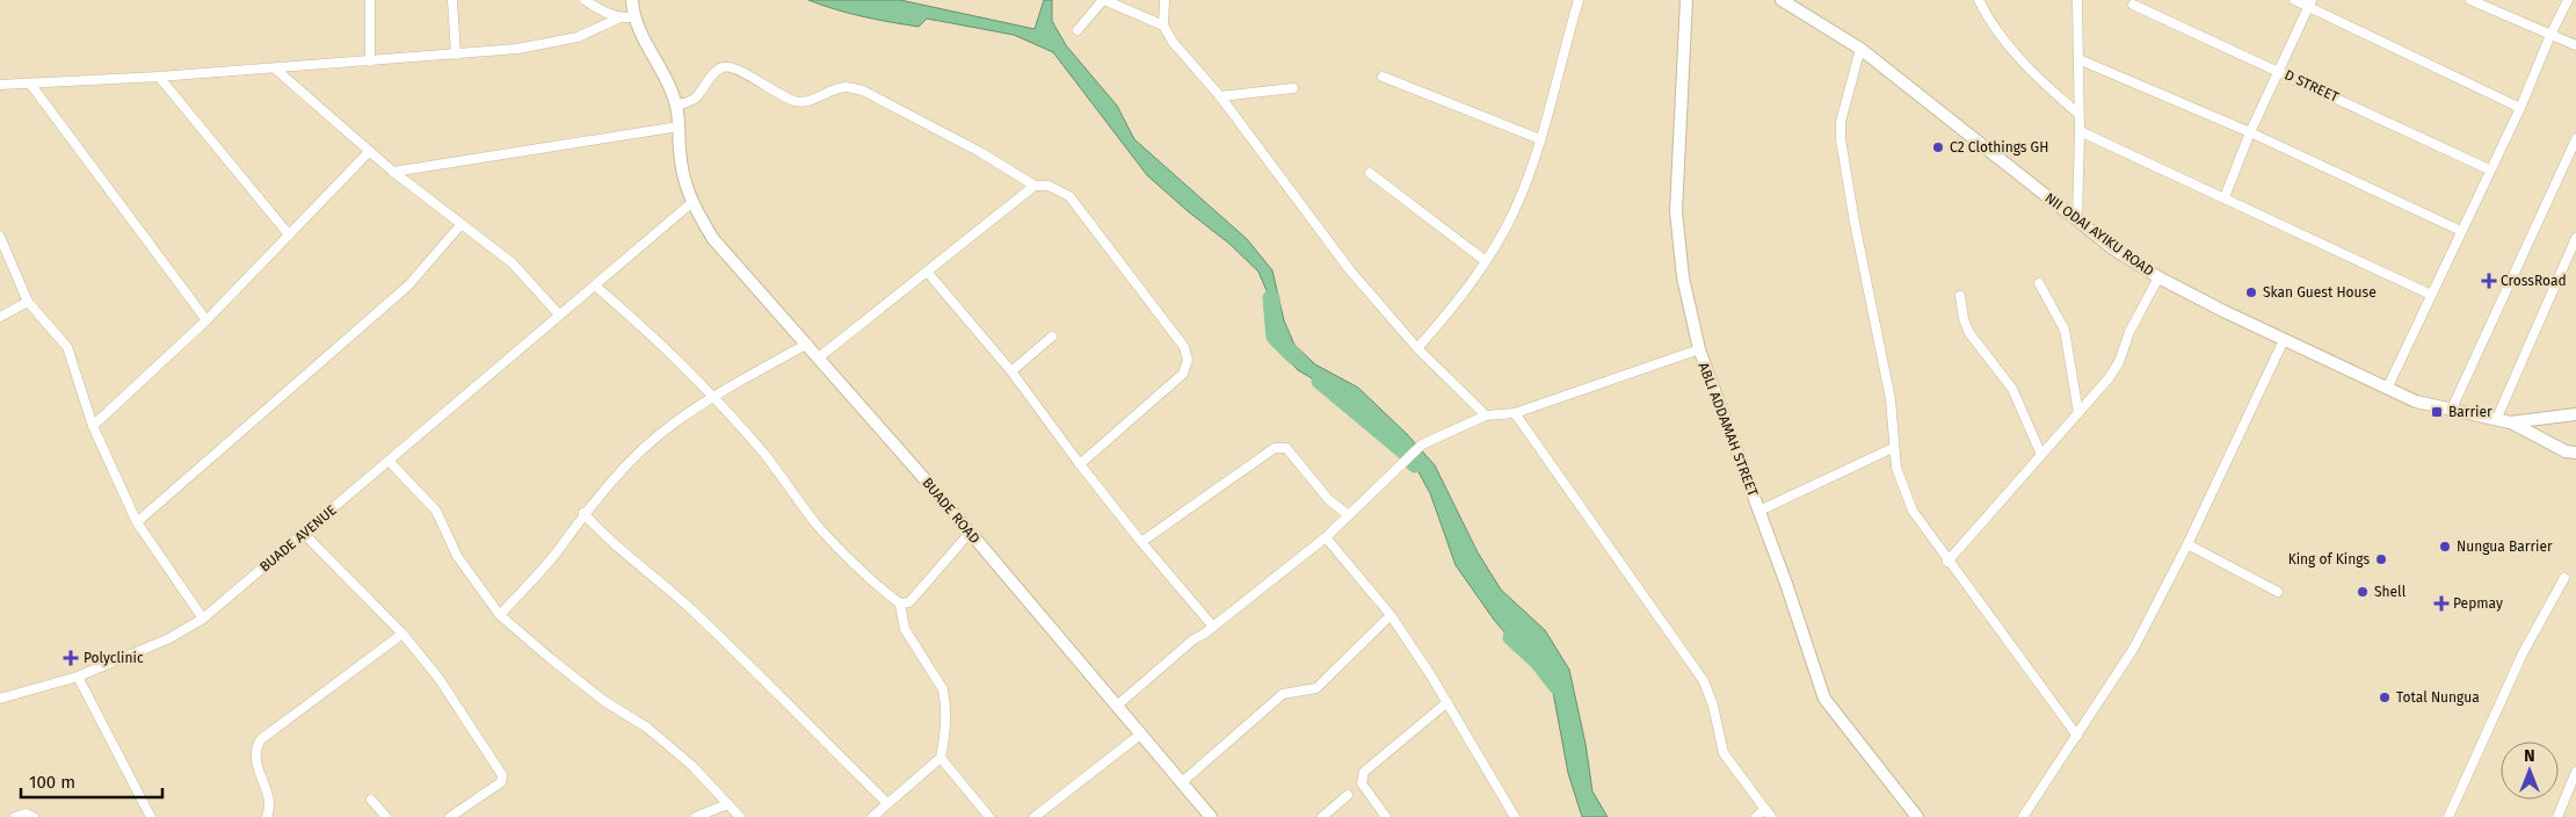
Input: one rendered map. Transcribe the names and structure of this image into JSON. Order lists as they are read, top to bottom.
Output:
{
  "streets": {
    "street": [
      "D STREET",
      "NII ODAI AYIKU ROAD",
      "ABLI ADDAMAH STREET",
      "BUADE ROAD",
      "BUADE AVENUE"
    ]
  },
  "crossings": [
    ["BUADE ROAD", "BUADE AVENUE"]
  ],
  "places": {
    "other": [
      "C2 Clothings GH",
      "Skan Guest House",
      "Nungua Barrier",
      "King of Kings",
      "Shell",
      "Total Nungua"
    ],
    "health": ["CrossRoad", "Pepmay", "Polyclinic"],
    "transit": ["Barrier"]
  },
  "scale_bar": "100 m",
  "north": "top"
}
